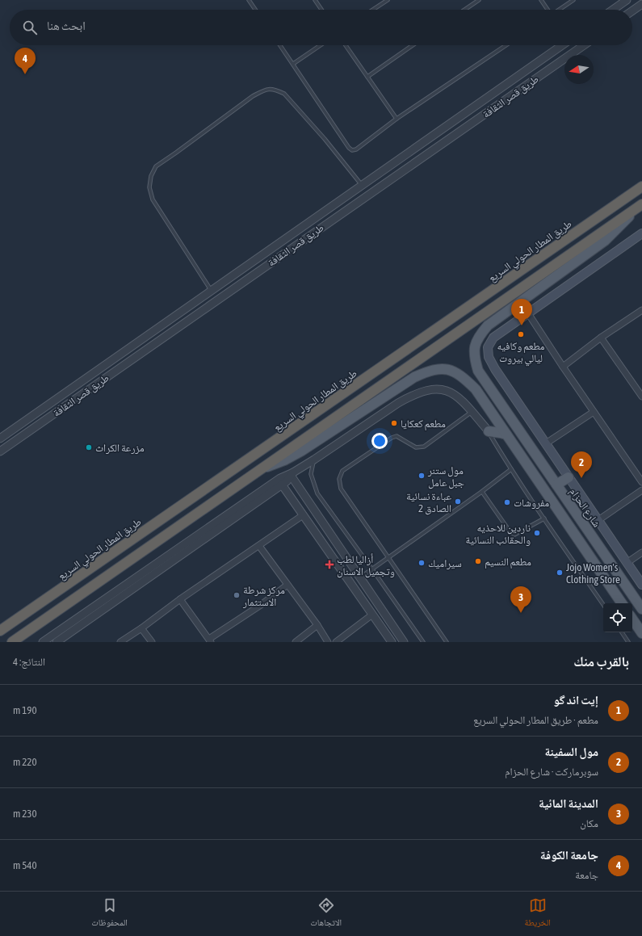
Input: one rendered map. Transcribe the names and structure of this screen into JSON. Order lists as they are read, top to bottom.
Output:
{
  "streets": {
    "highway": ["طريق المطار الحولي السريع"],
    "main road": ["شارع الحزام"],
    "street": ["طريق قصر الثقافة"]
  },
  "places": {
    "other": [
      "مطعم وكافيه ليالي بيروت",
      "مطعم كعكايا",
      "مزرعة الكراث",
      "مول ستنر جبل عامل",
      "عباءة نسائية الصادق 2",
      "مفروشات",
      "ناردين للاحذيه والحقائب النسائية",
      "مطعم النسيم",
      "سيراميك",
      "Jojo Women's Clothing Store",
      "مركز شرطة الاستثمار"
    ],
    "health": ["أزاليا لطب وتجميل الاسنان"]
  },
  "north": "left",
  "page": {
    "search": "ابحث هنا",
    "pins": [
      "4",
      "1",
      "2",
      "3"
    ],
    "heading": ["بالقرب منك", "النتائج: 4"],
    "list": [
      {
        "mark": "1",
        "name": "إيت اند گو",
        "note": "مطعم · طريق المطار الحولي السريع",
        "value": "190 m"
      },
      {
        "mark": "2",
        "name": "مول السفينة",
        "note": "سوبرماركت · شارع الحزام",
        "value": "220 m"
      },
      {
        "mark": "3",
        "name": "المدينة المائية",
        "note": "مكان",
        "value": "230 m"
      },
      {
        "mark": "4",
        "name": "جامعة الكوفة",
        "note": "جامعة",
        "value": "540 m"
      }
    ],
    "nav": ["الخريطة", "الاتجاهات", "المحفوظات"]
  }
}
